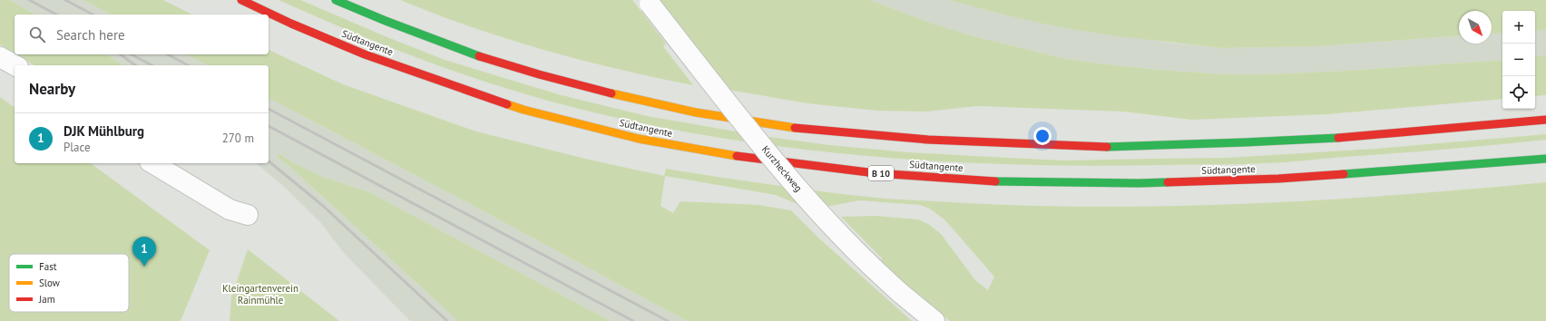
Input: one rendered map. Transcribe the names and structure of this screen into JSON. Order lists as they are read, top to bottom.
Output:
{
  "streets": {
    "highway": ["Südtangente", "B 10"],
    "street": ["Kurzheckweg"]
  },
  "parks": ["Kleingartenverein Rainmühle"],
  "legend": ["Fast", "Slow", "Jam"],
  "north": "bottom right",
  "page": {
    "map_buttons": ["+", "−"],
    "search": "Search here",
    "heading": "Nearby",
    "list": [
      {
        "mark": "1",
        "name": "DJK Mühlburg",
        "note": "Place",
        "value": "270 m"
      }
    ],
    "pins": "1"
  }
}
